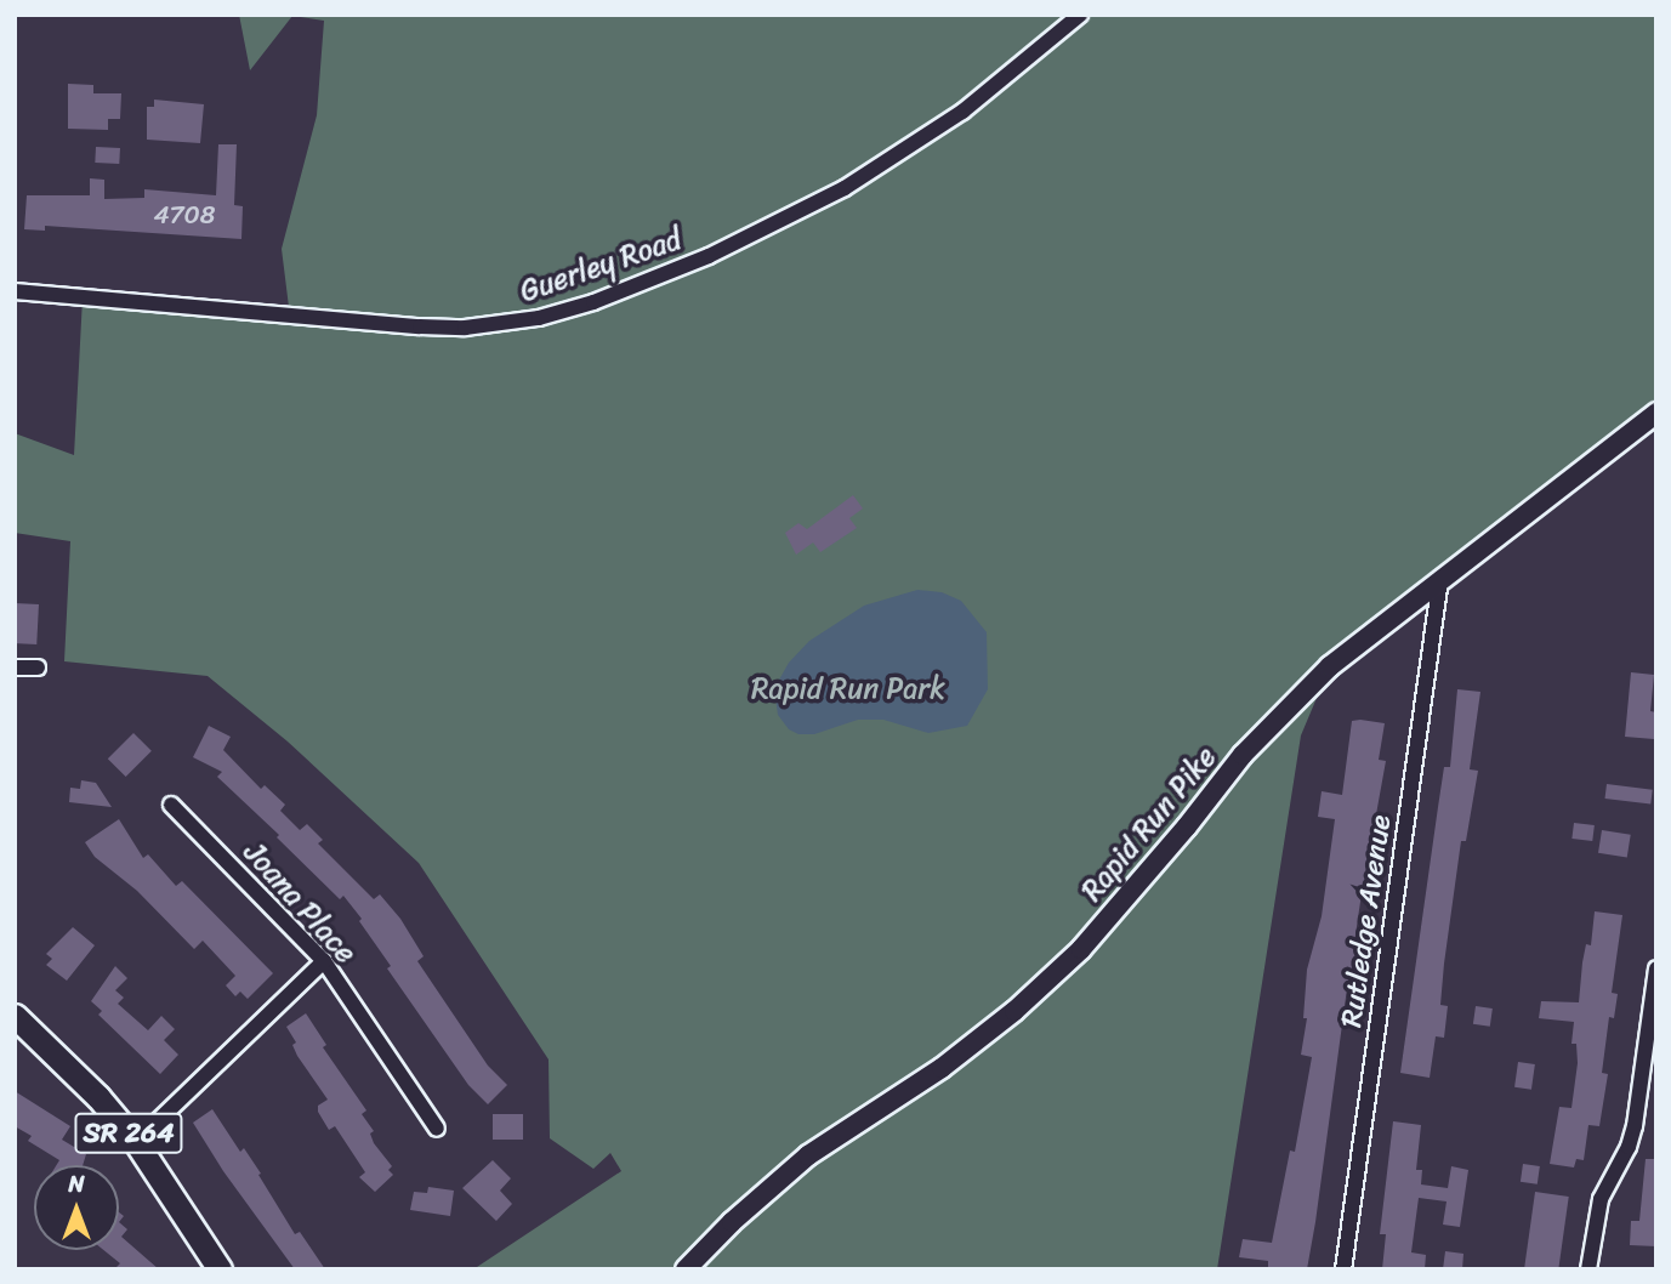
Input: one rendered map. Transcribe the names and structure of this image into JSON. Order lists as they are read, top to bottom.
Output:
{
  "streets": {
    "main road": ["SR 264"],
    "street": [
      "Guerley Road",
      "Rapid Run Pike",
      "Joana Place",
      "Rutledge Avenue"
    ]
  },
  "crossings": [
    ["Rapid Run Pike", "Rutledge Avenue"]
  ],
  "parks": ["Rapid Run Park"],
  "house_numbers": ["4708"],
  "north": "top"
}
